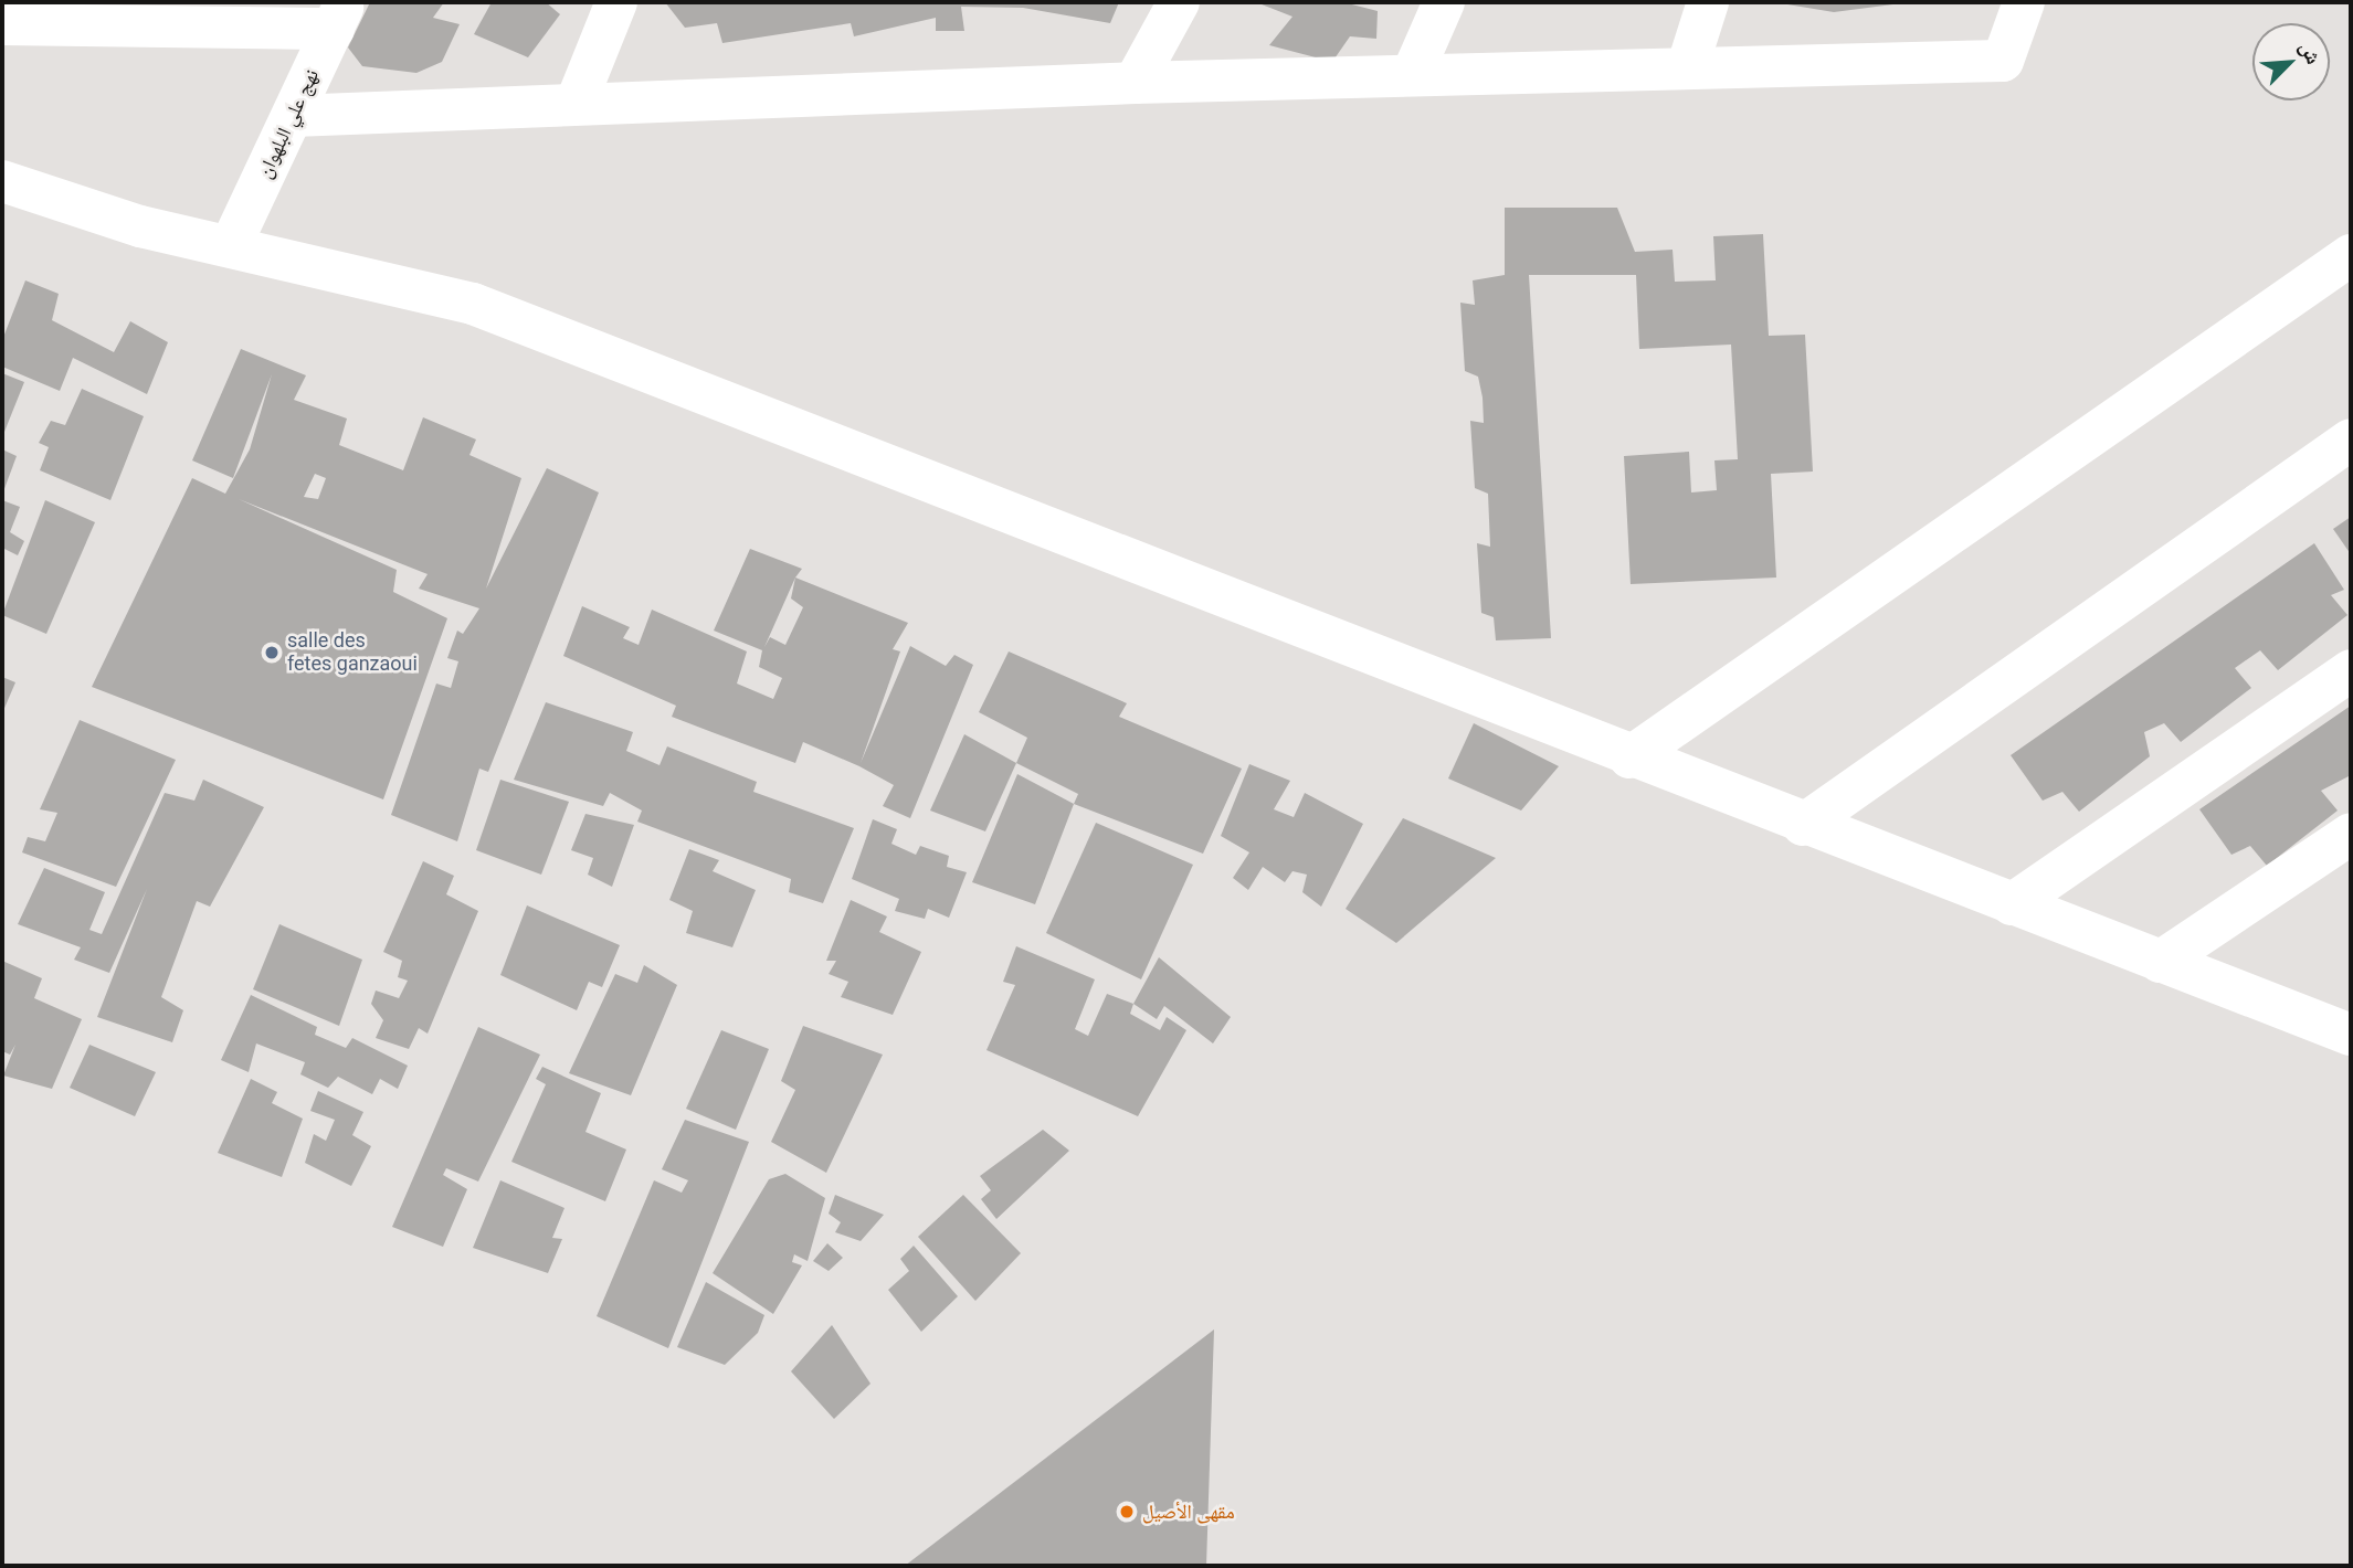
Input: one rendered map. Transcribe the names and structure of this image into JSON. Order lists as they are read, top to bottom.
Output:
{
  "streets": {
    "street": ["نهج علي البلهوان"]
  },
  "places": ["salle des fetes ganzaoui", "مقهى الأصيل"],
  "north": "top right"
}
